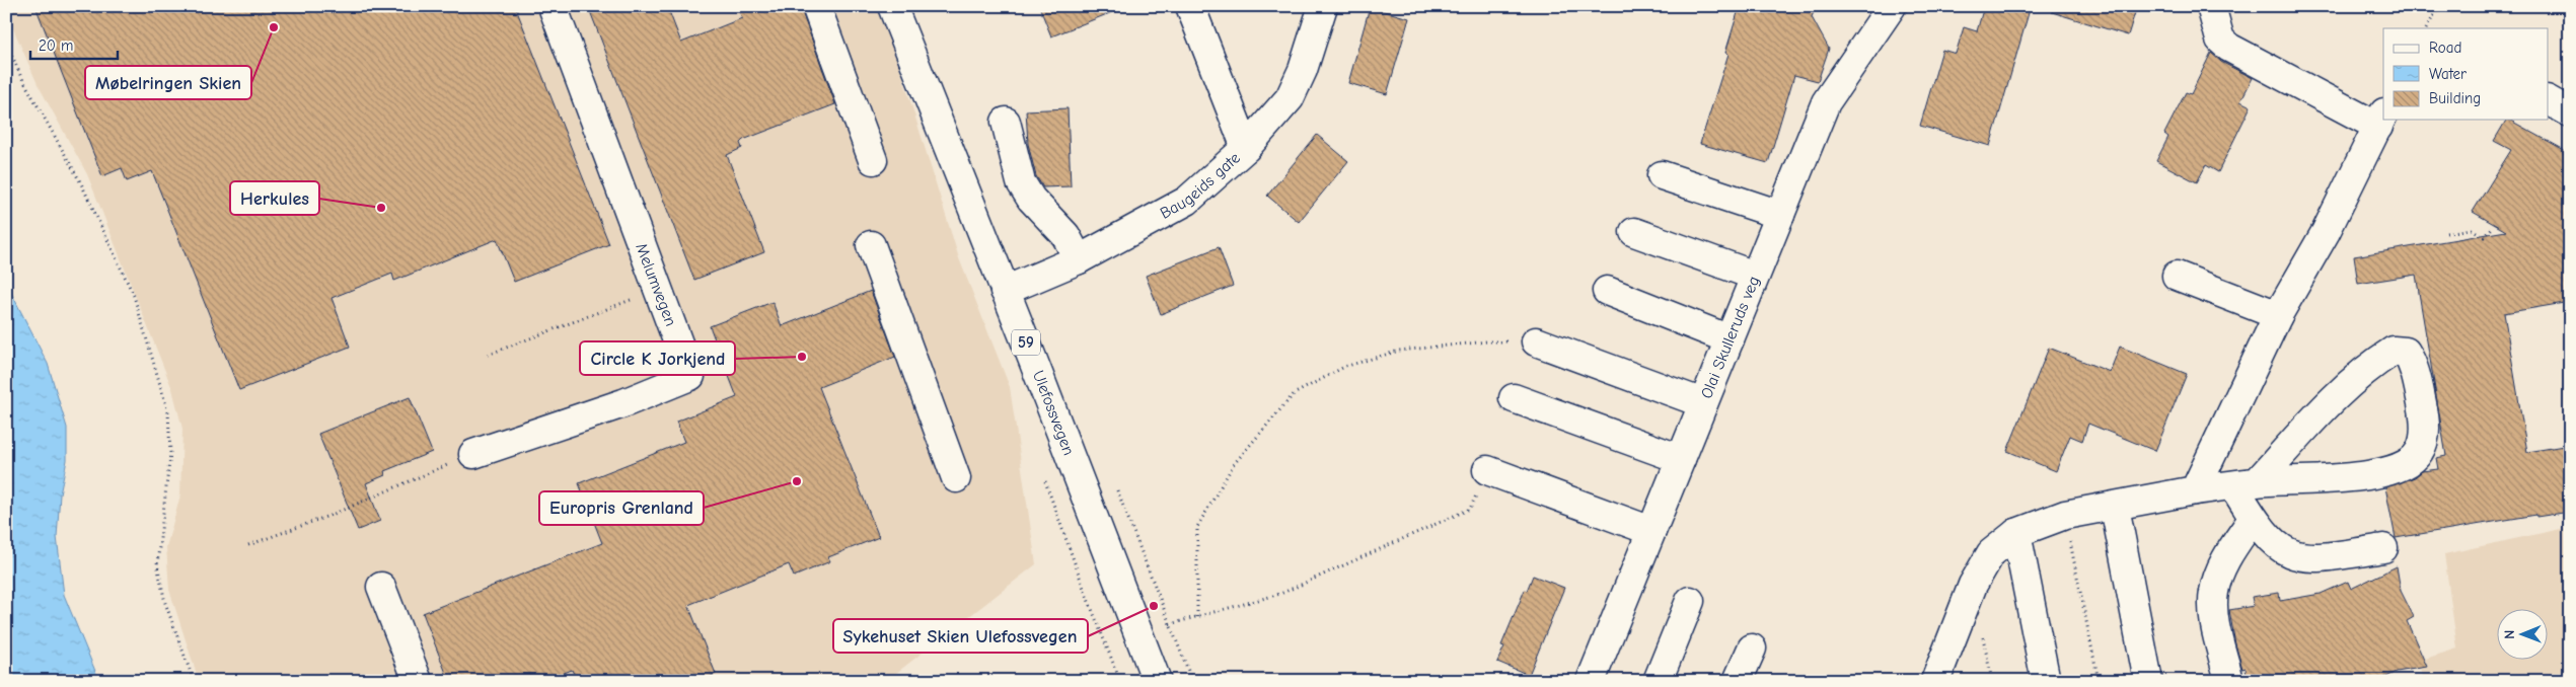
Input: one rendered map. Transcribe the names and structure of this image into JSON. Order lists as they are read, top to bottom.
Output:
{
  "streets": {
    "street": [
      "Baugeids gate",
      "Melumvegen",
      "Olai Skulleruds veg",
      "59",
      "Ulefossvegen"
    ]
  },
  "crossings": [
    ["Baugeids gate", "Ulefossvegen"]
  ],
  "places": [
    "Møbelringen Skien",
    "Herkules",
    "Circle K Jorkjend",
    "Europris Grenland",
    "Sykehuset Skien Ulefossvegen"
  ],
  "legend": ["Road", "Water", "Building"],
  "scale_bar": "20 m",
  "north": "left"
}
